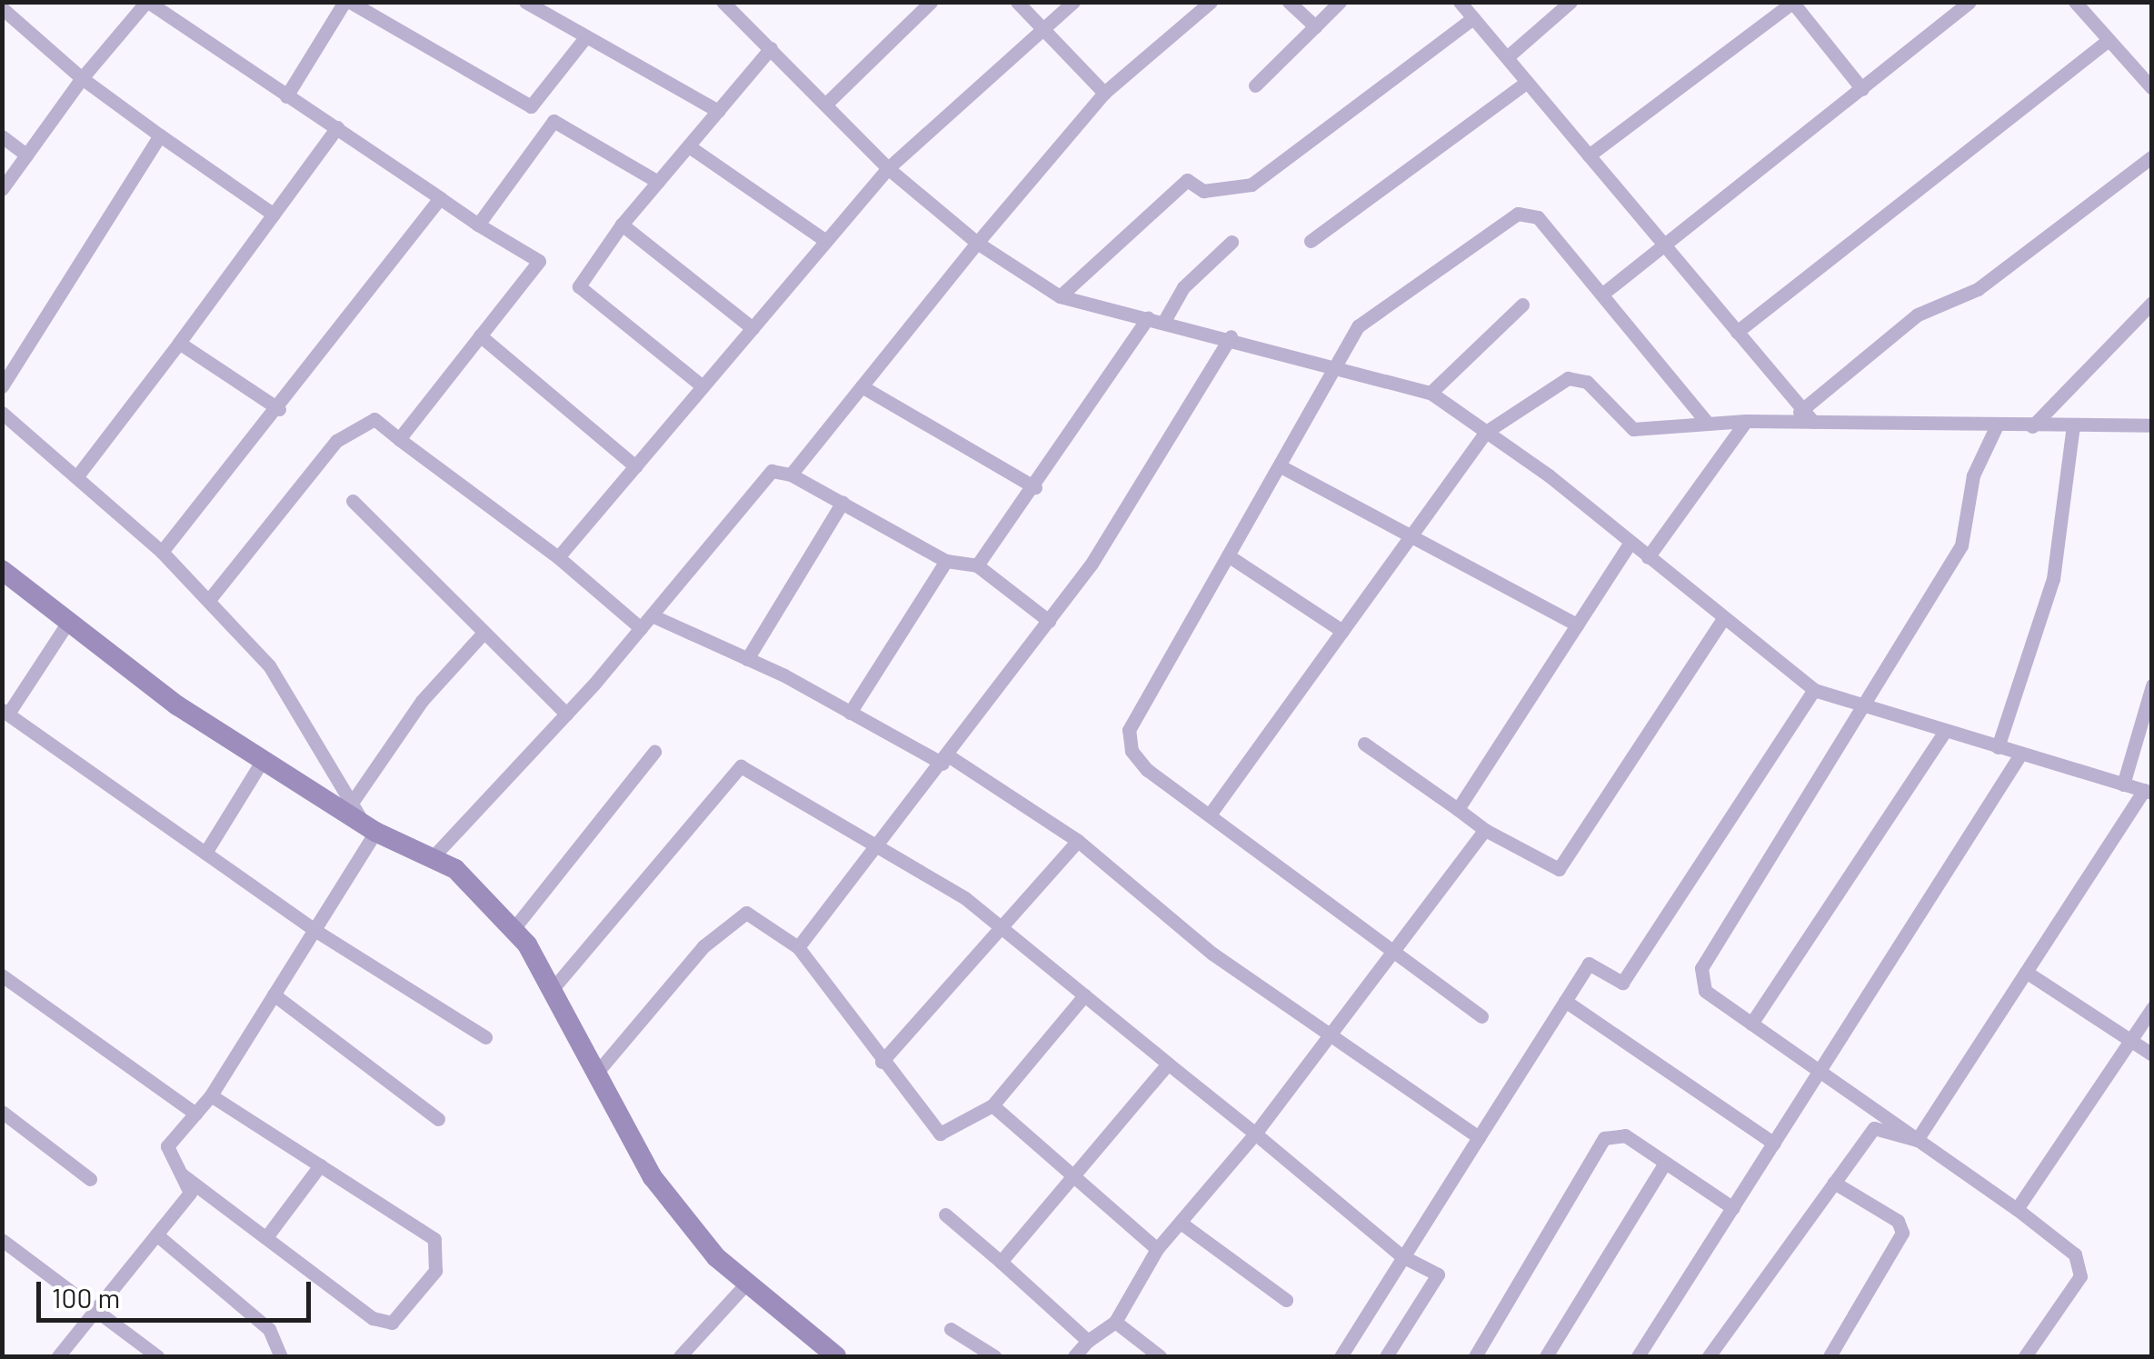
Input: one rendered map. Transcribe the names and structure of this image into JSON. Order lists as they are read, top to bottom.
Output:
{
  "scale_bar": "100 m"
}
